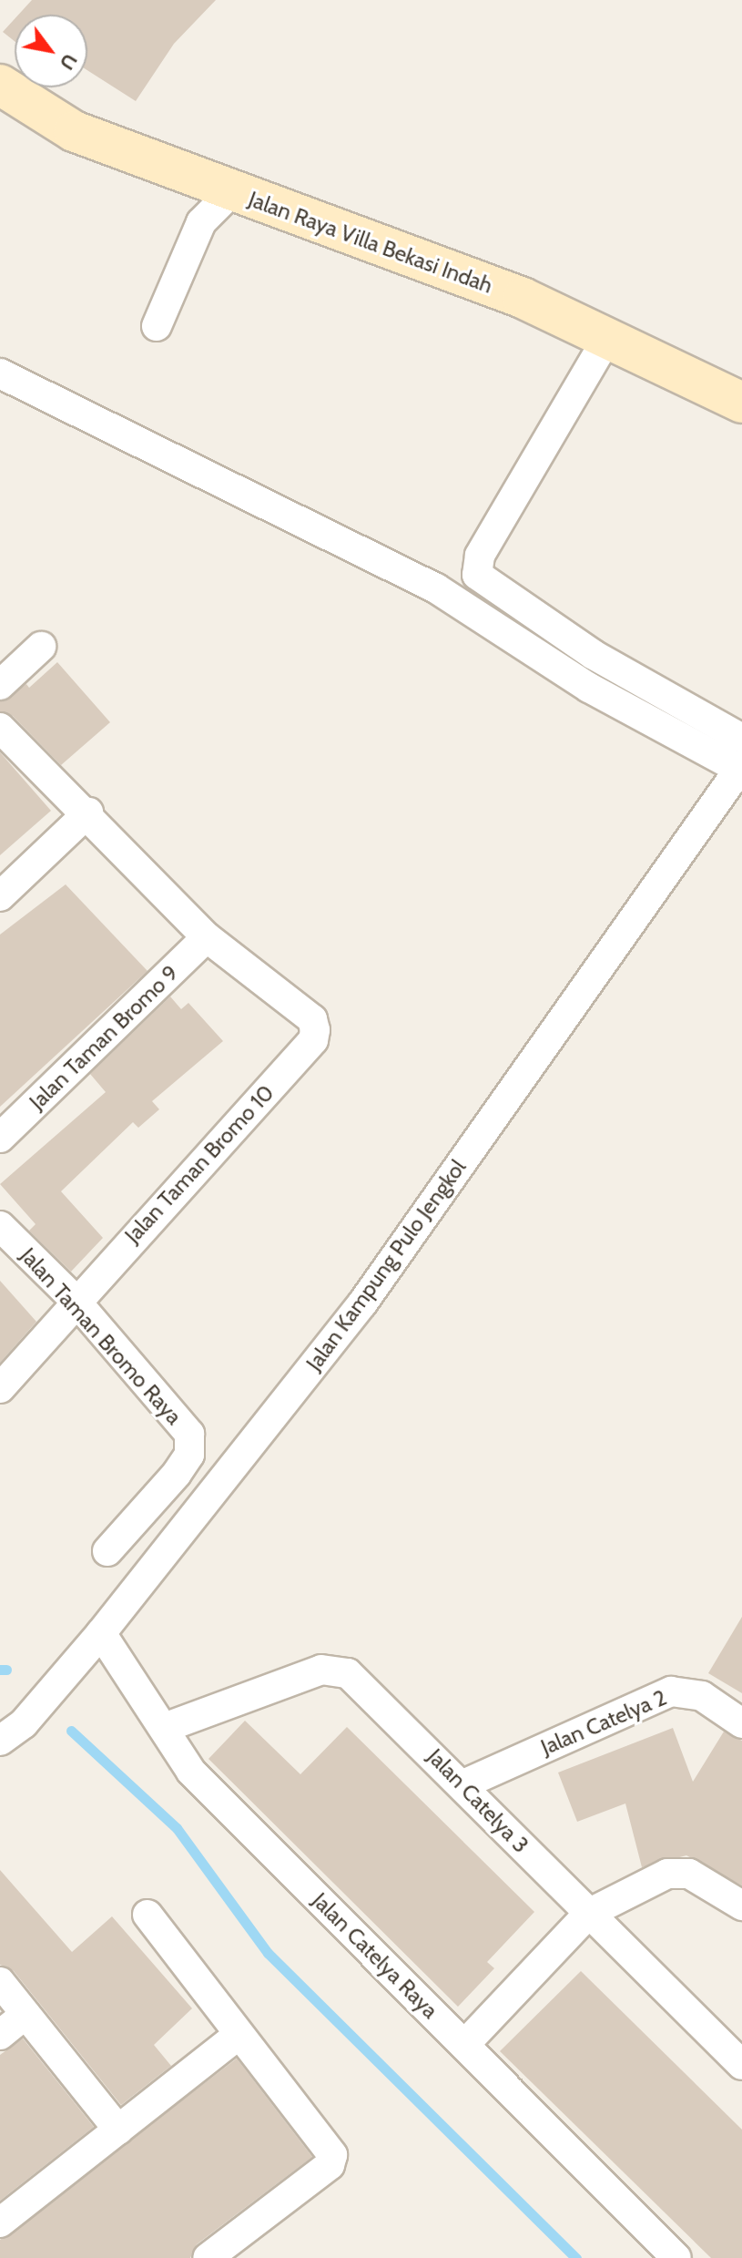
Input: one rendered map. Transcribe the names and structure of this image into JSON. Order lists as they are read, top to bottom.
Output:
{
  "streets": {
    "main road": ["Jalan Raya Villa Bekasi Indah"],
    "street": [
      "Jalan Taman Bromo 9",
      "Jalan Taman Bromo 10",
      "Jalan Kampung Pulo Jengkol",
      "Jalan Taman Bromo Raya",
      "Jalan Catelya 2",
      "Jalan Catelya 3",
      "Jalan Catelya Raya"
    ]
  },
  "crossings": [
    ["Jalan Taman Bromo 9", "Jalan Taman Bromo 10"],
    ["Jalan Taman Bromo 10", "Jalan Taman Bromo Raya"],
    ["Jalan Kampung Pulo Jengkol", "Jalan Catelya Raya"],
    ["Jalan Catelya 2", "Jalan Catelya 3"],
    ["Jalan Catelya 3", "Jalan Catelya Raya"]
  ],
  "north": "bottom right"
}
